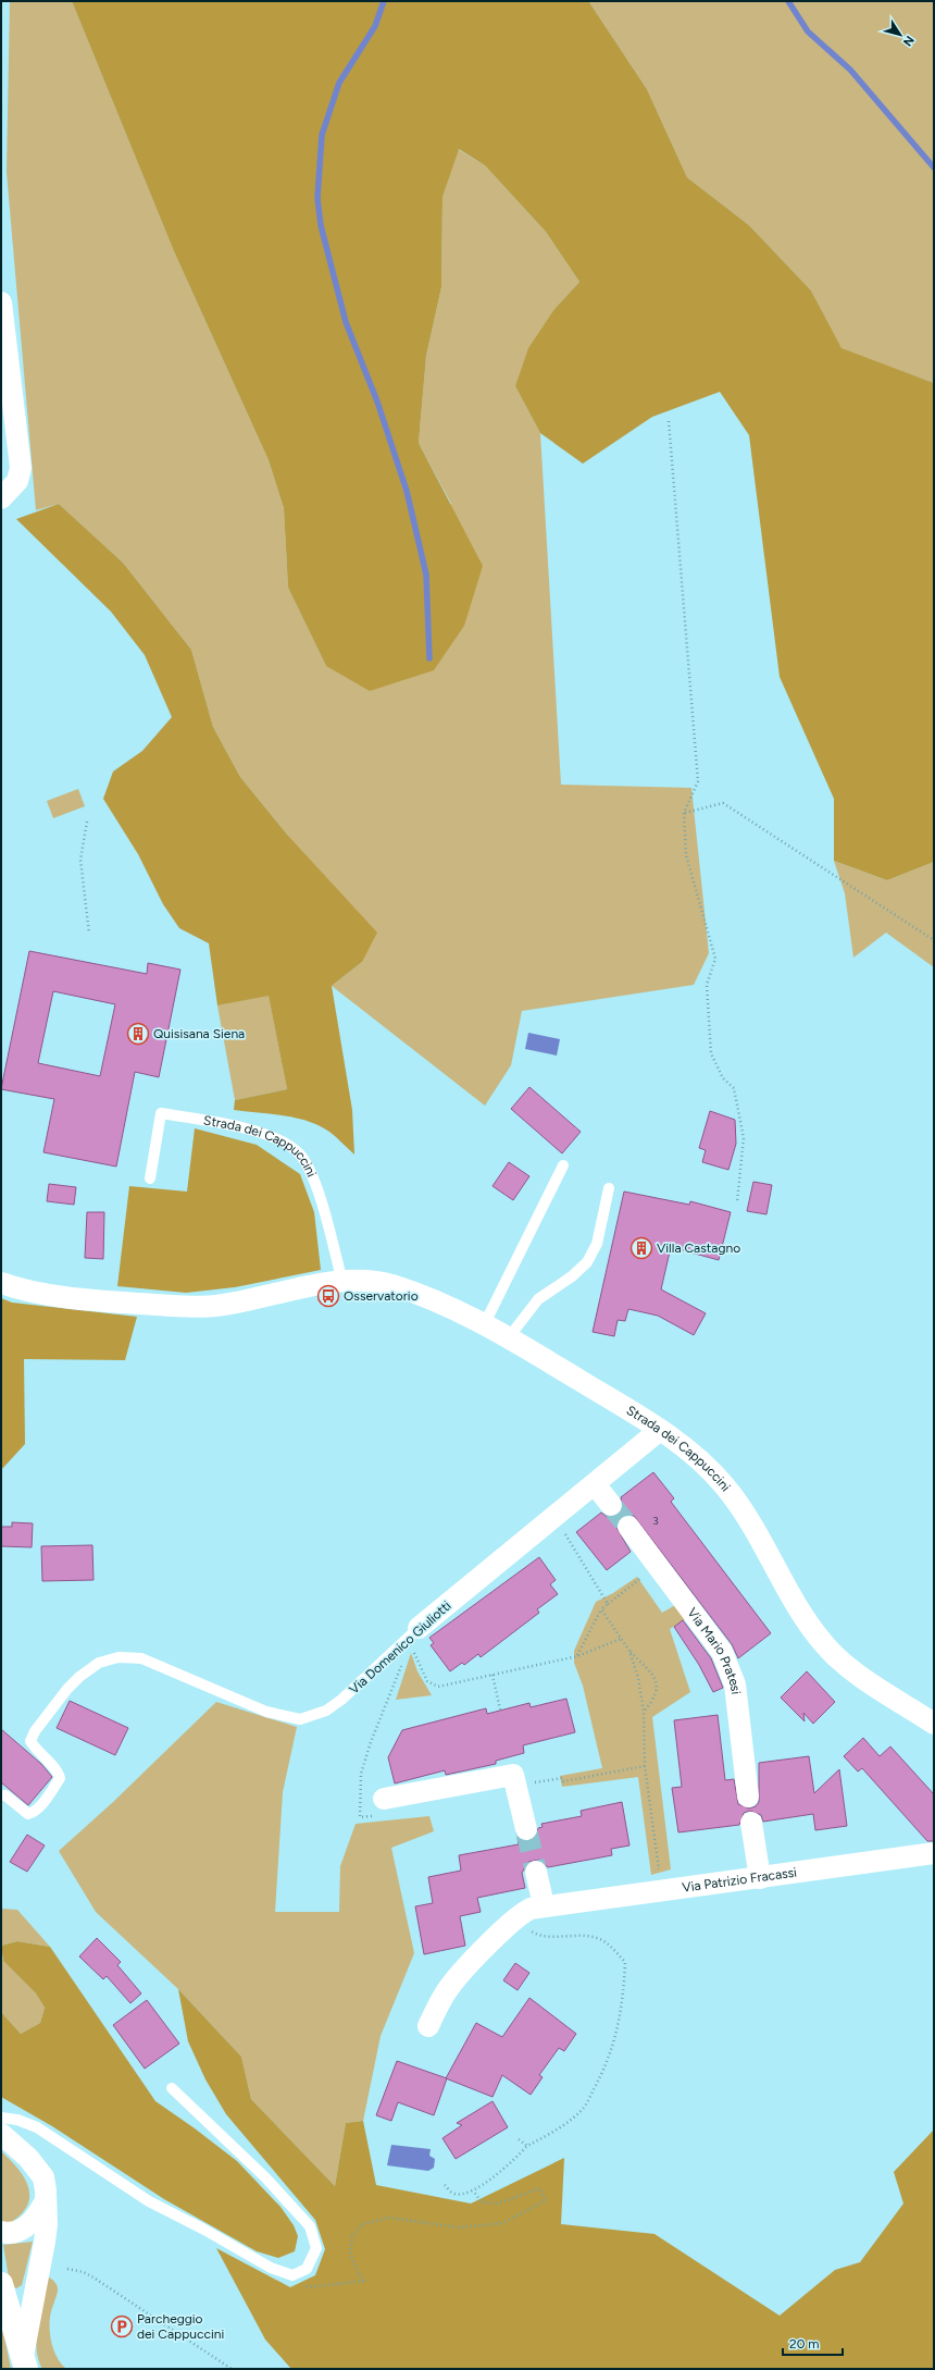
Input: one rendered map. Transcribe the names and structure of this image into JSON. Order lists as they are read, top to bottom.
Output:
{
  "streets": {
    "street": [
      "Strada dei Cappuccini",
      "Via Domenico Giuliotti",
      "Via Mario Pratesi",
      "Via Patrizio Fracassi"
    ]
  },
  "crossings": [
    ["Strada dei Cappuccini", "Via Domenico Giuliotti"]
  ],
  "places": {
    "building": ["Quisisana Siena", "Villa Castagno"],
    "bus stop": ["Osservatorio"],
    "parking": ["Parcheggio dei Cappuccini"]
  },
  "house_numbers": ["3"],
  "scale_bar": "20 m",
  "north": "bottom right"
}
